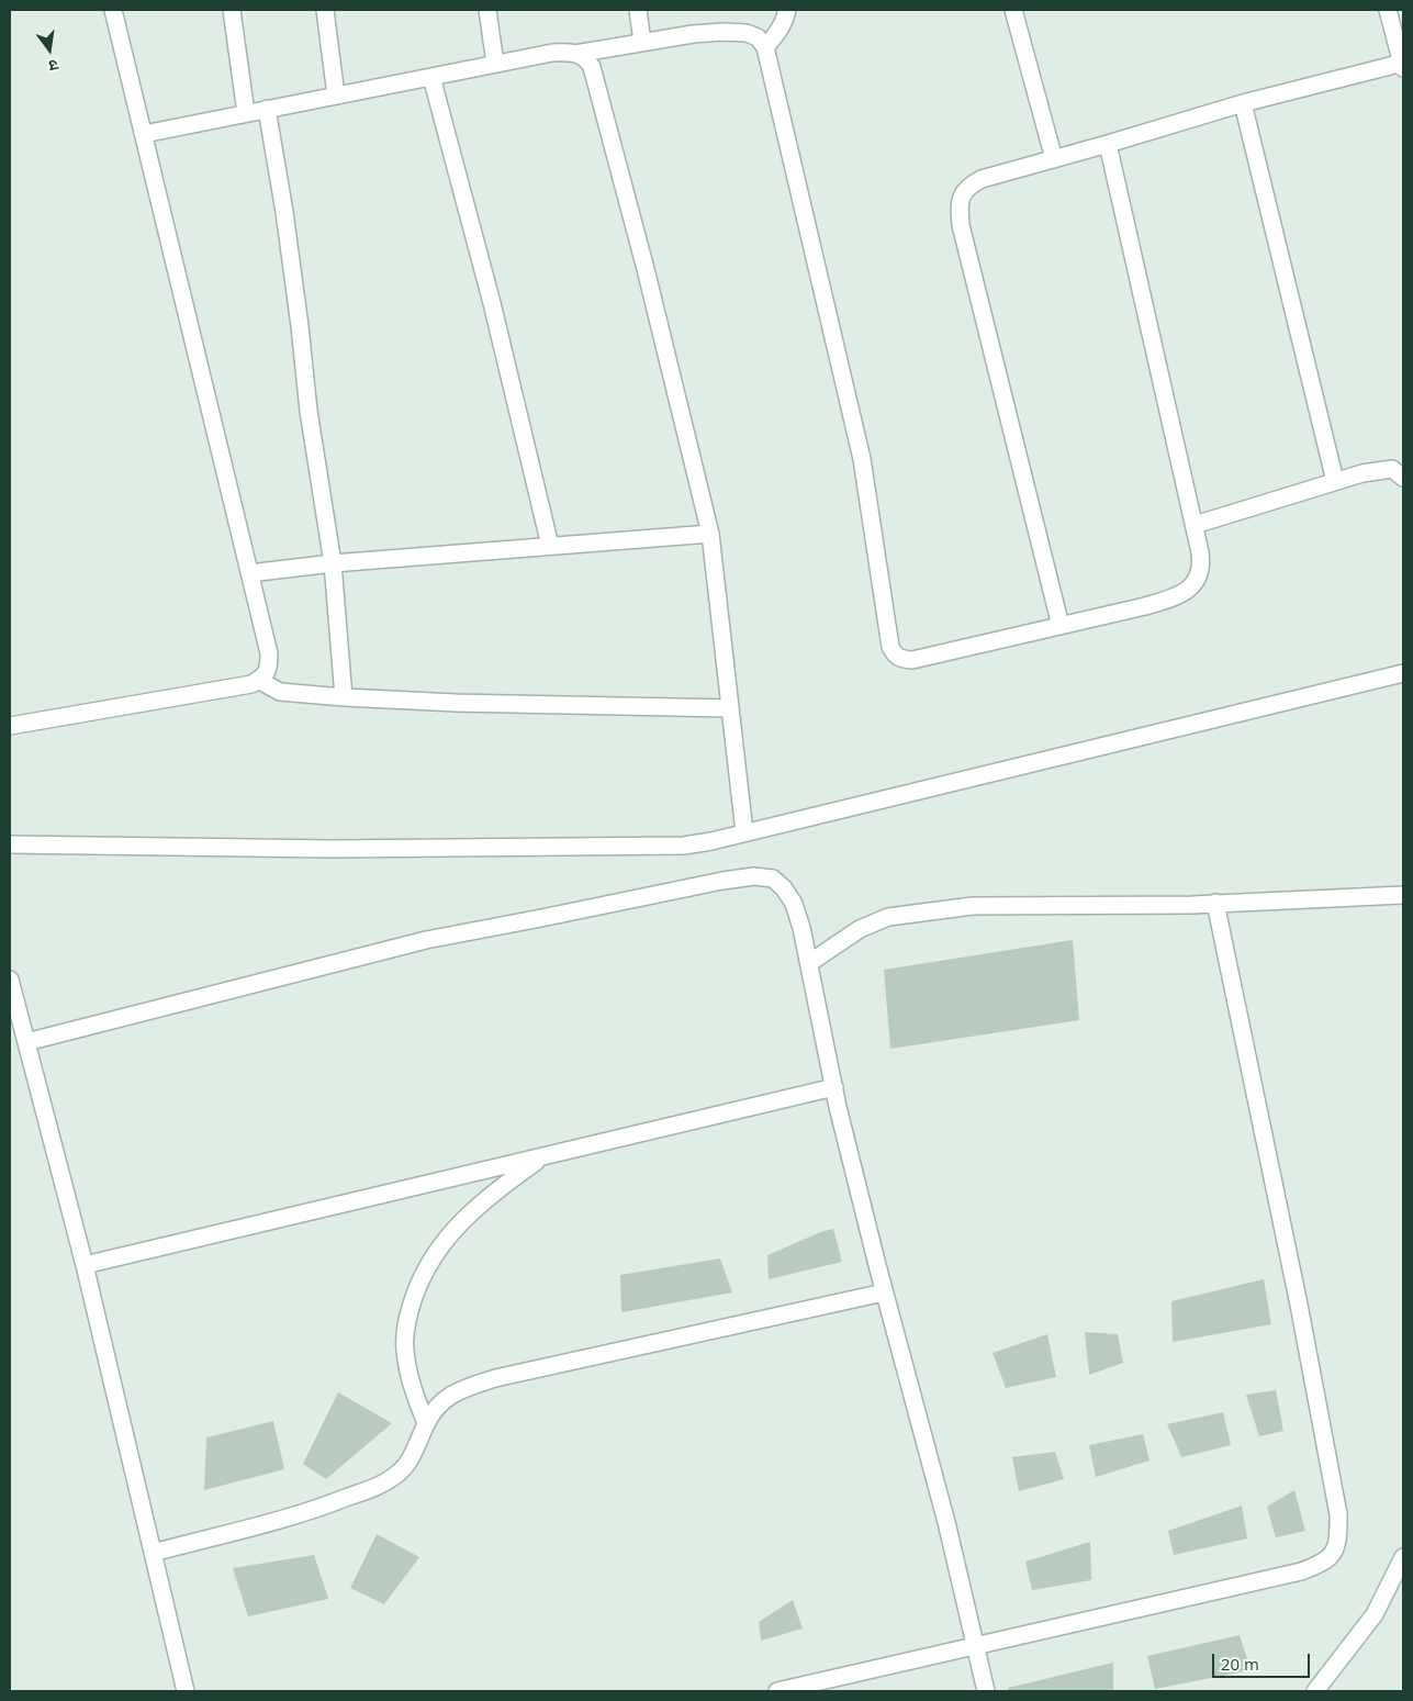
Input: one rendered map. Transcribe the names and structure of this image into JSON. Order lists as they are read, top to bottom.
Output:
{
  "scale_bar": "20 m",
  "north": "bottom"
}
